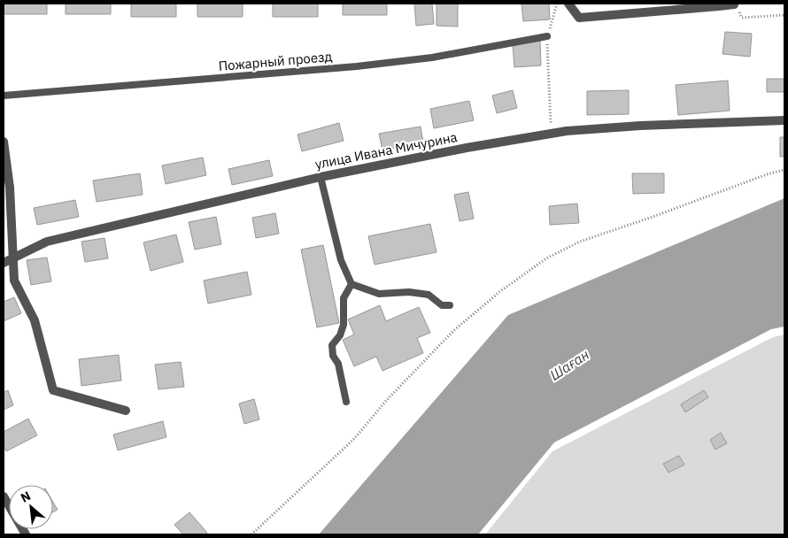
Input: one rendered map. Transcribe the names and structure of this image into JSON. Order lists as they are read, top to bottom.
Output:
{
  "streets": {
    "street": ["улица Ивана Мичурина"],
    "lane": ["Пожарный проезд"]
  },
  "water": ["Шаған"],
  "north": "top left"
}
